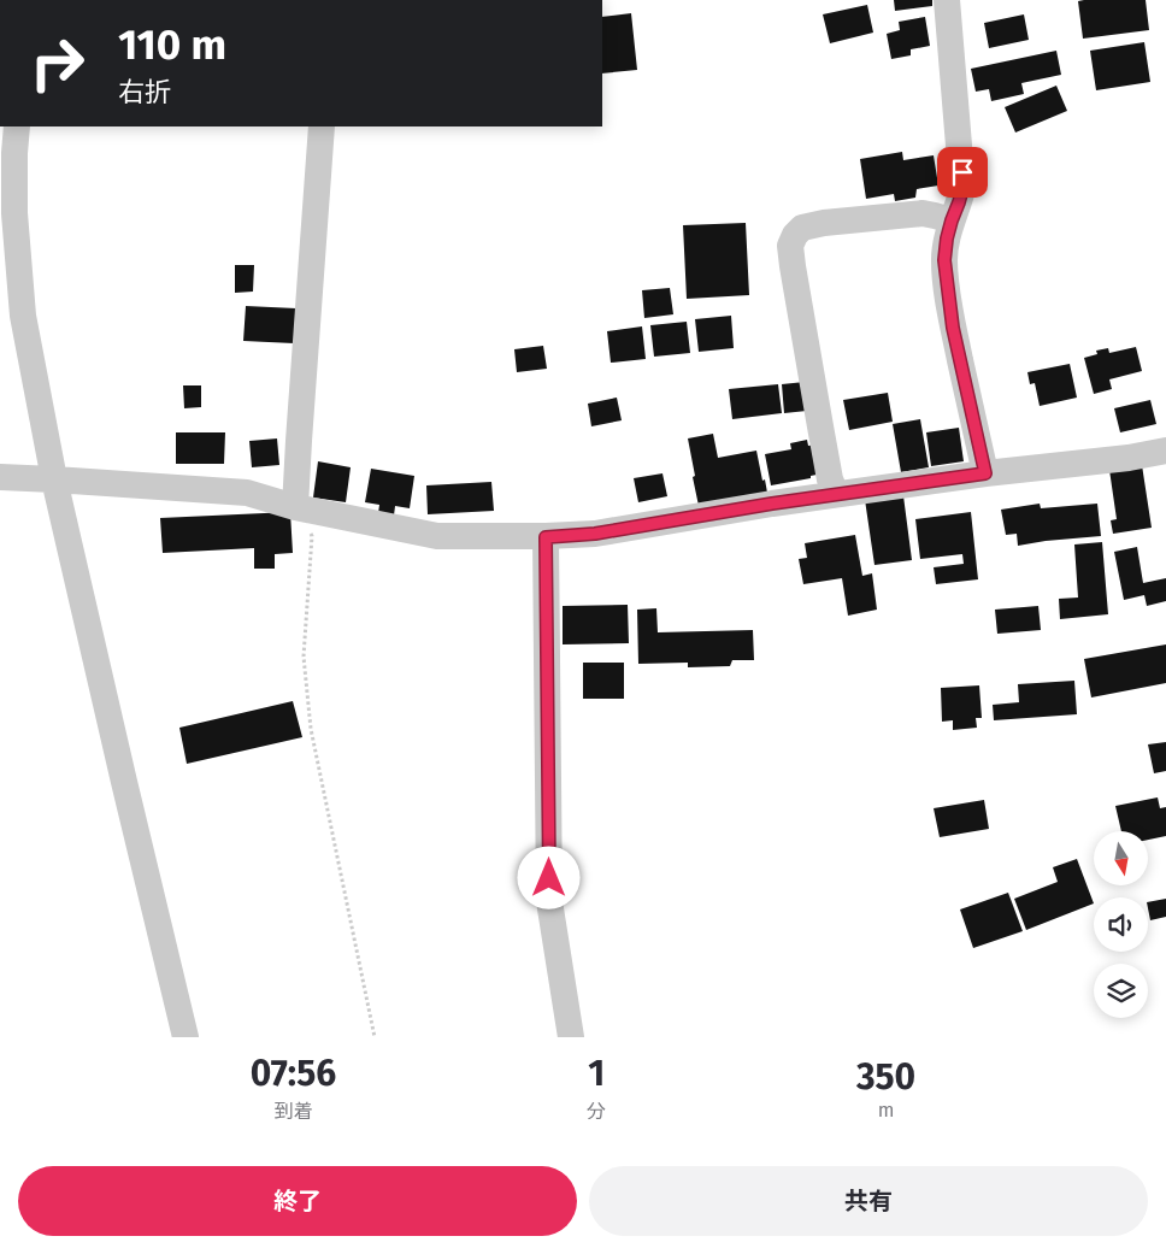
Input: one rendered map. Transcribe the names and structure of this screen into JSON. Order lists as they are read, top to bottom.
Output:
{
  "north": "bottom",
  "page": {
    "turn": ["110 m", "右折"],
    "eta": [
      "07:56",
      "到着",
      "1",
      "分",
      "350",
      "m"
    ],
    "buttons": ["終了", "共有"]
  }
}
